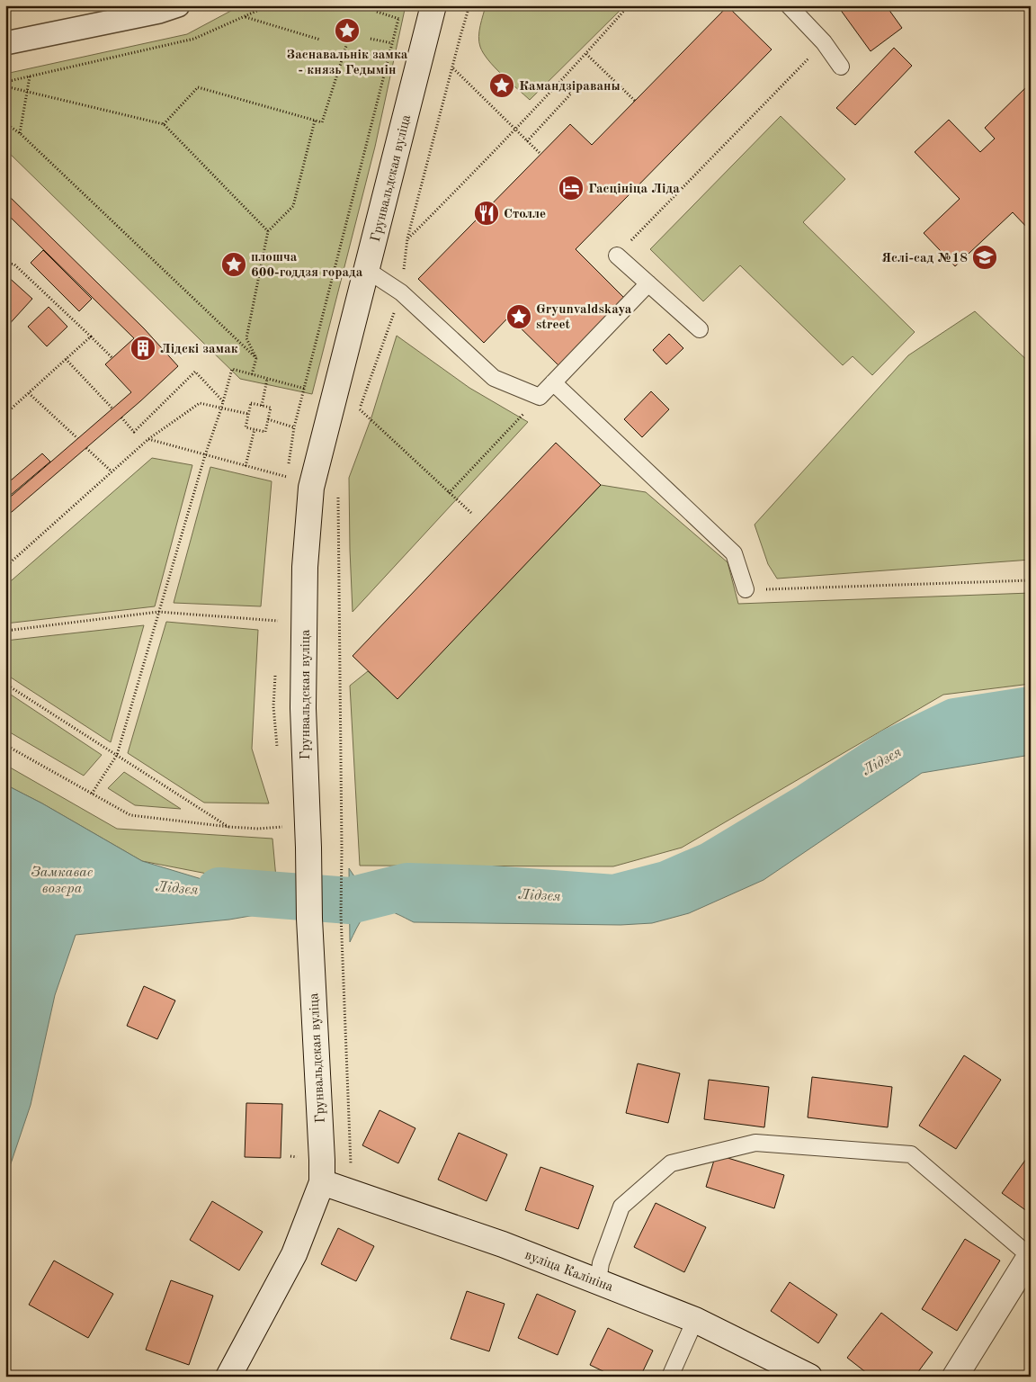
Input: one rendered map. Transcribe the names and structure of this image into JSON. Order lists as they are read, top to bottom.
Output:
{
  "streets": {
    "main road": ["Грунвальдская вуліца", "вуліца Калініна"]
  },
  "crossings": [
    ["Грунвальдская вуліца", "вуліца Калініна"]
  ],
  "water": ["Лідзея", "Замкавае возера"],
  "places": {
    "place": [
      "Заснавальнік замка - князь Гедымін",
      "Камандзіраваны",
      "плошча 600-годдзя горада",
      "Gryunvaldskaya street"
    ],
    "hotel": ["Гасцініца Ліда"],
    "restaurant": ["Столле"],
    "school or university": ["Яслі-сад №18"],
    "building": ["Лідскі замак"]
  }
}
